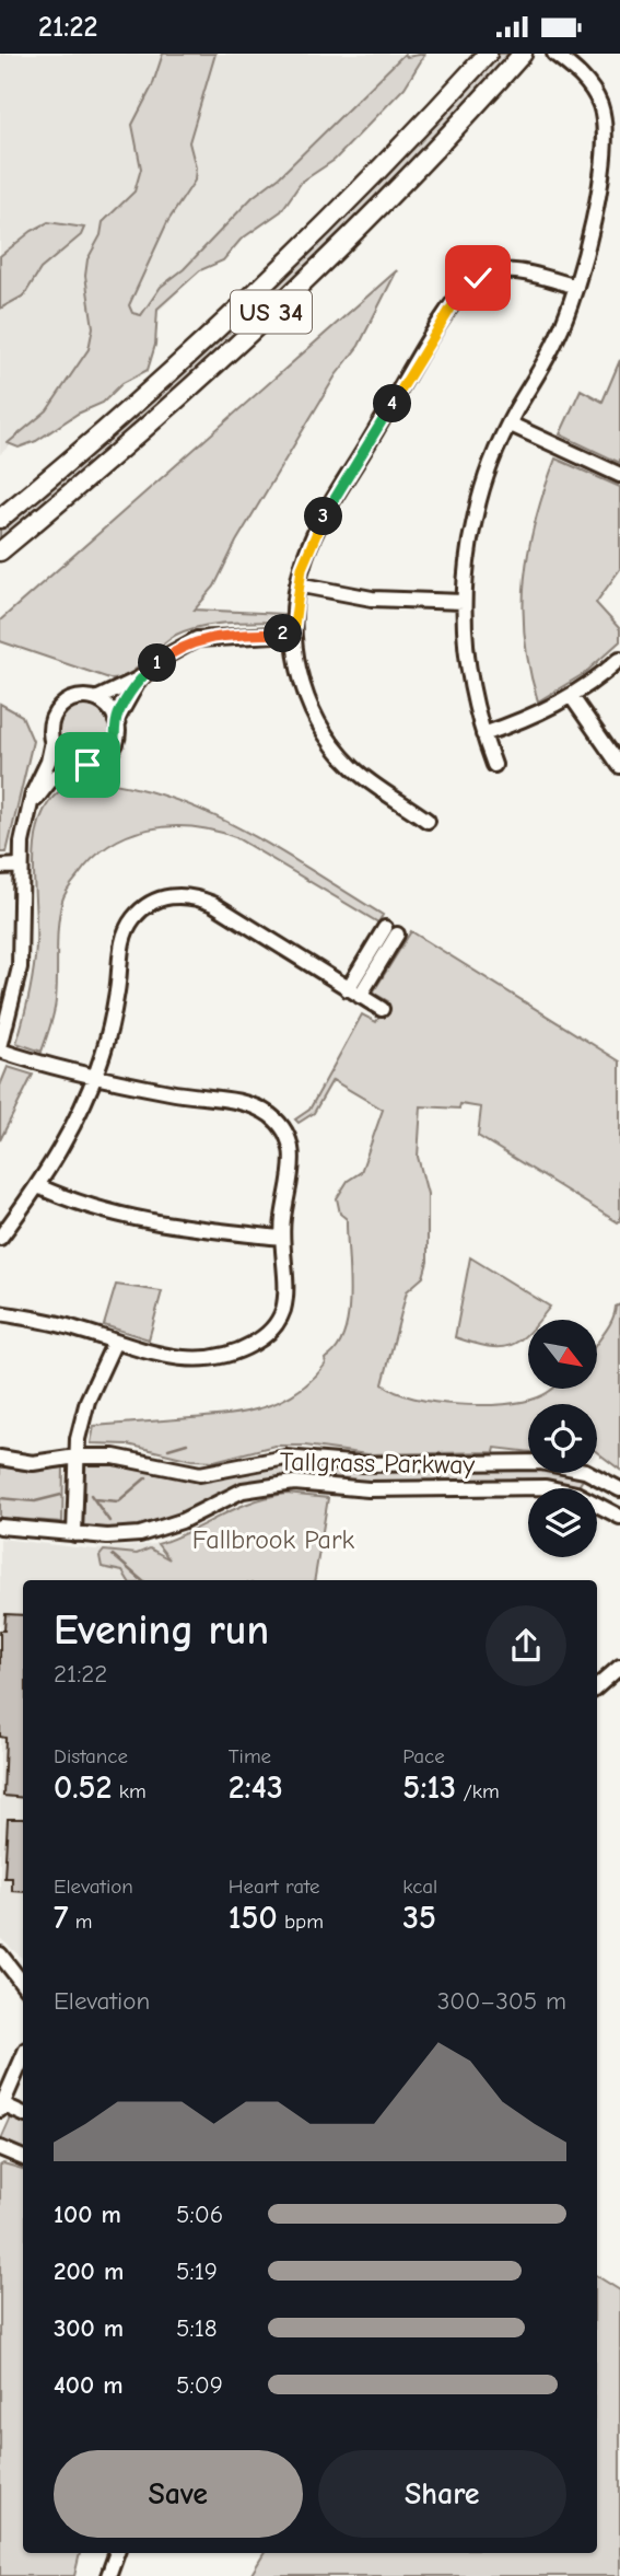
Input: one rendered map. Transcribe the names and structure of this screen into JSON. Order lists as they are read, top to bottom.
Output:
{
  "streets": {
    "main road": ["US 34"],
    "street": ["Tallgrass Parkway"]
  },
  "parks": ["Fallbrook Park"],
  "north": "bottom right",
  "page": {
    "status": "21:22",
    "pins": [
      "4",
      "3",
      "2",
      "1"
    ],
    "heading": ["Evening run", "21:22"],
    "stats": [
      ["Distance", "0.52 km"],
      ["Time", "2:43"],
      ["Pace", "5:13 /km"],
      ["Elevation", "7 m"],
      ["Heart rate", "150 bpm"],
      ["kcal", "35"]
    ],
    "chart": ["Elevation", "300–305 m"],
    "list": [
      {
        "name": "100 m",
        "note": "5:06"
      },
      {
        "name": "200 m",
        "note": "5:19"
      },
      {
        "name": "300 m",
        "note": "5:18"
      },
      {
        "name": "400 m",
        "note": "5:09"
      }
    ],
    "buttons": ["Save", "Share"]
  }
}
